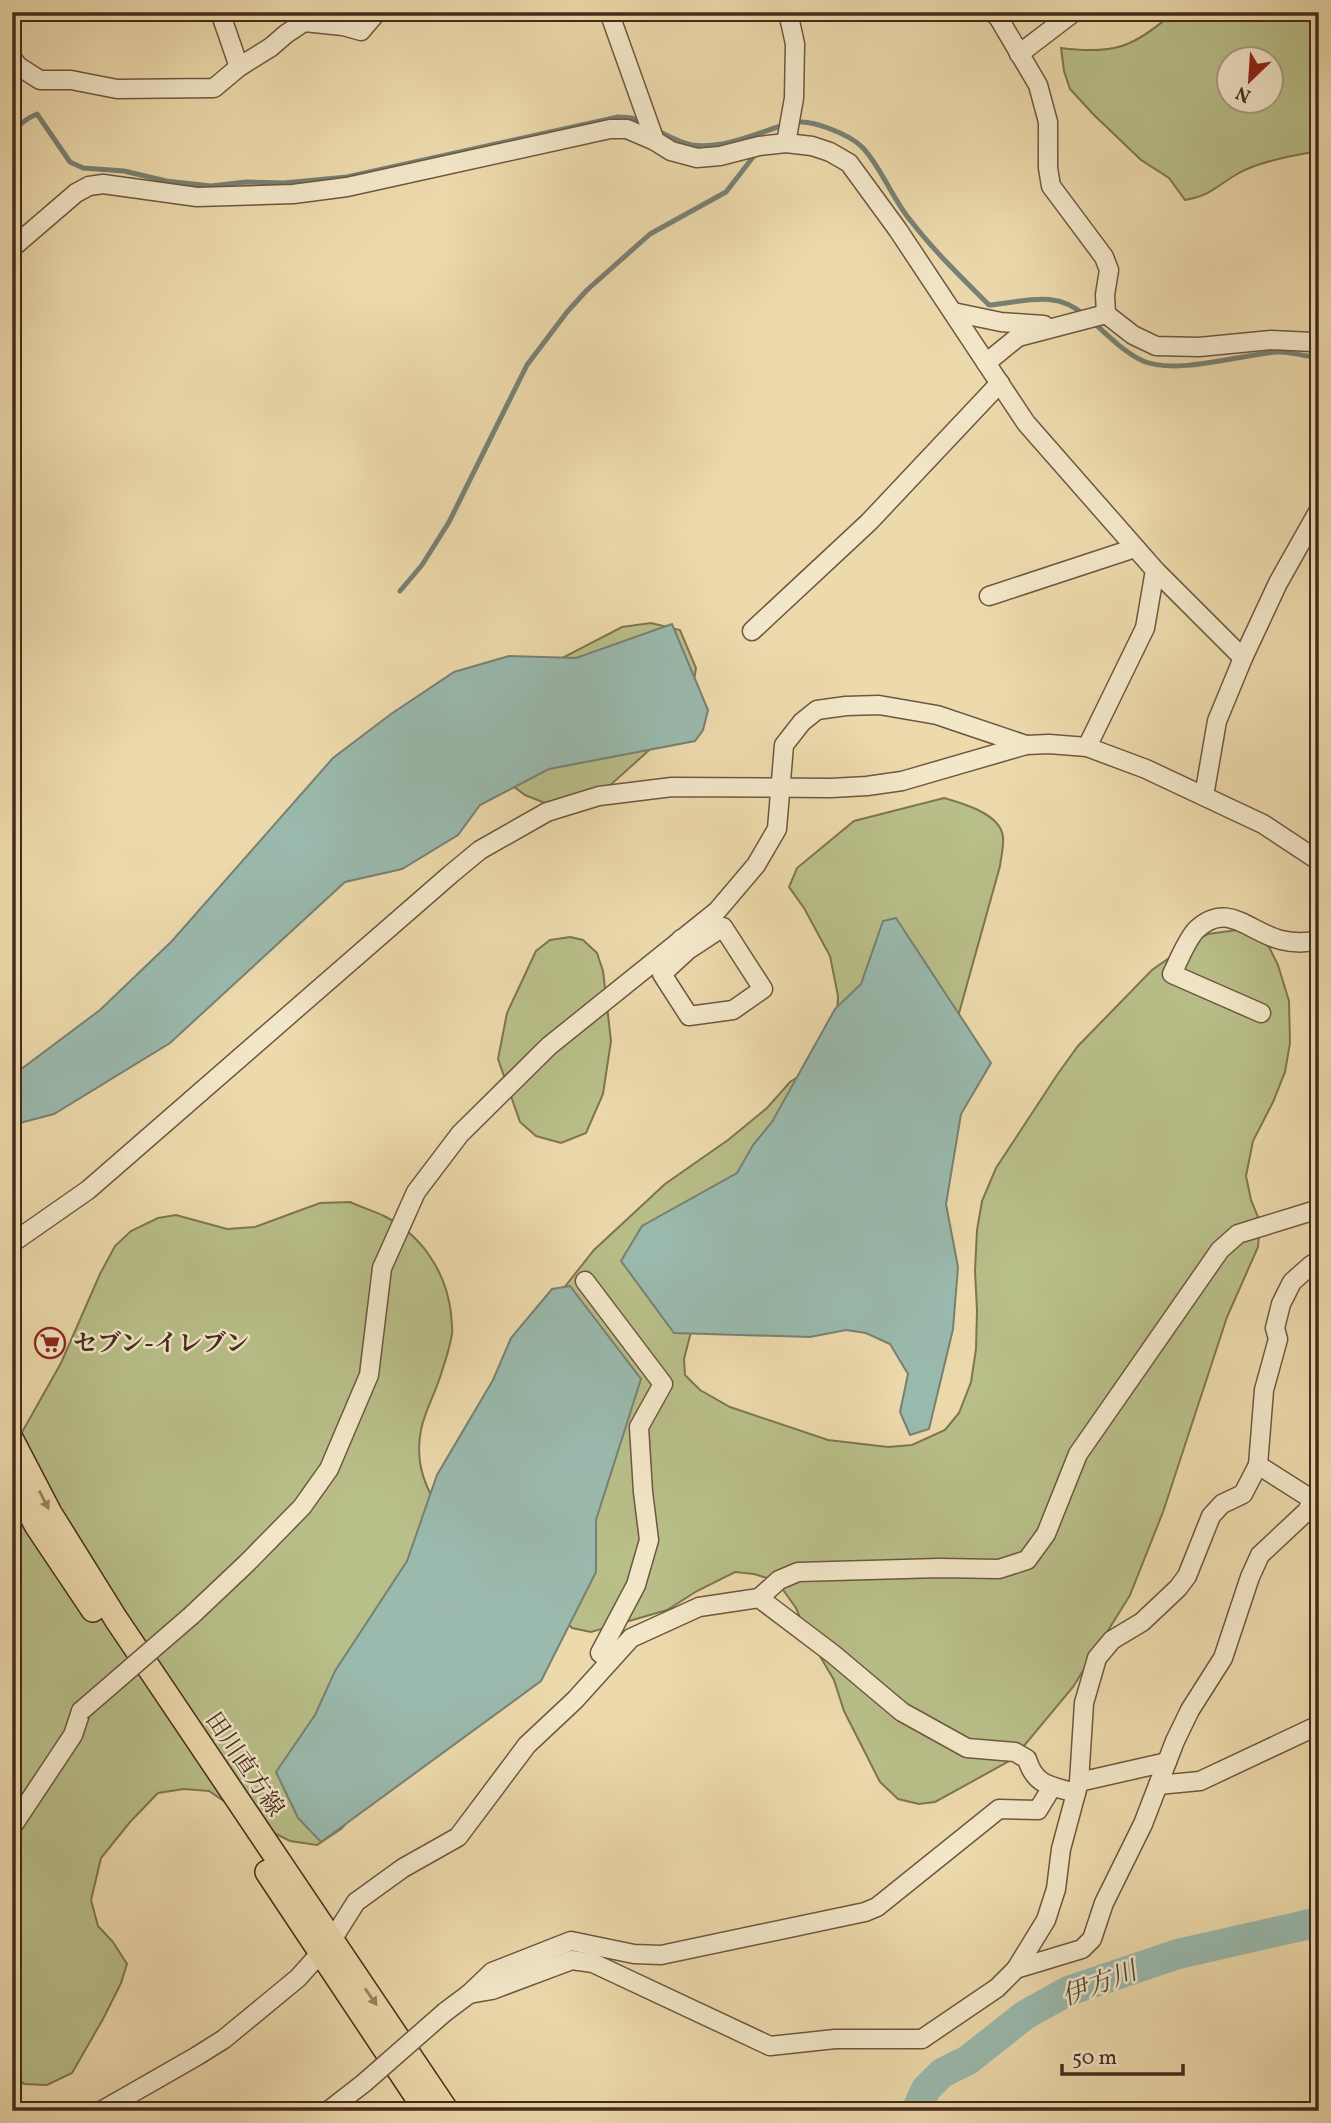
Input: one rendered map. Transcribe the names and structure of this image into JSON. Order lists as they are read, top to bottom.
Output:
{
  "streets": {
    "main road": ["田川直方線"]
  },
  "water": ["伊方川"],
  "places": {
    "supermarket": ["セブン-イレブン"]
  },
  "scale_bar": "50 m",
  "north": "bottom left"
}
